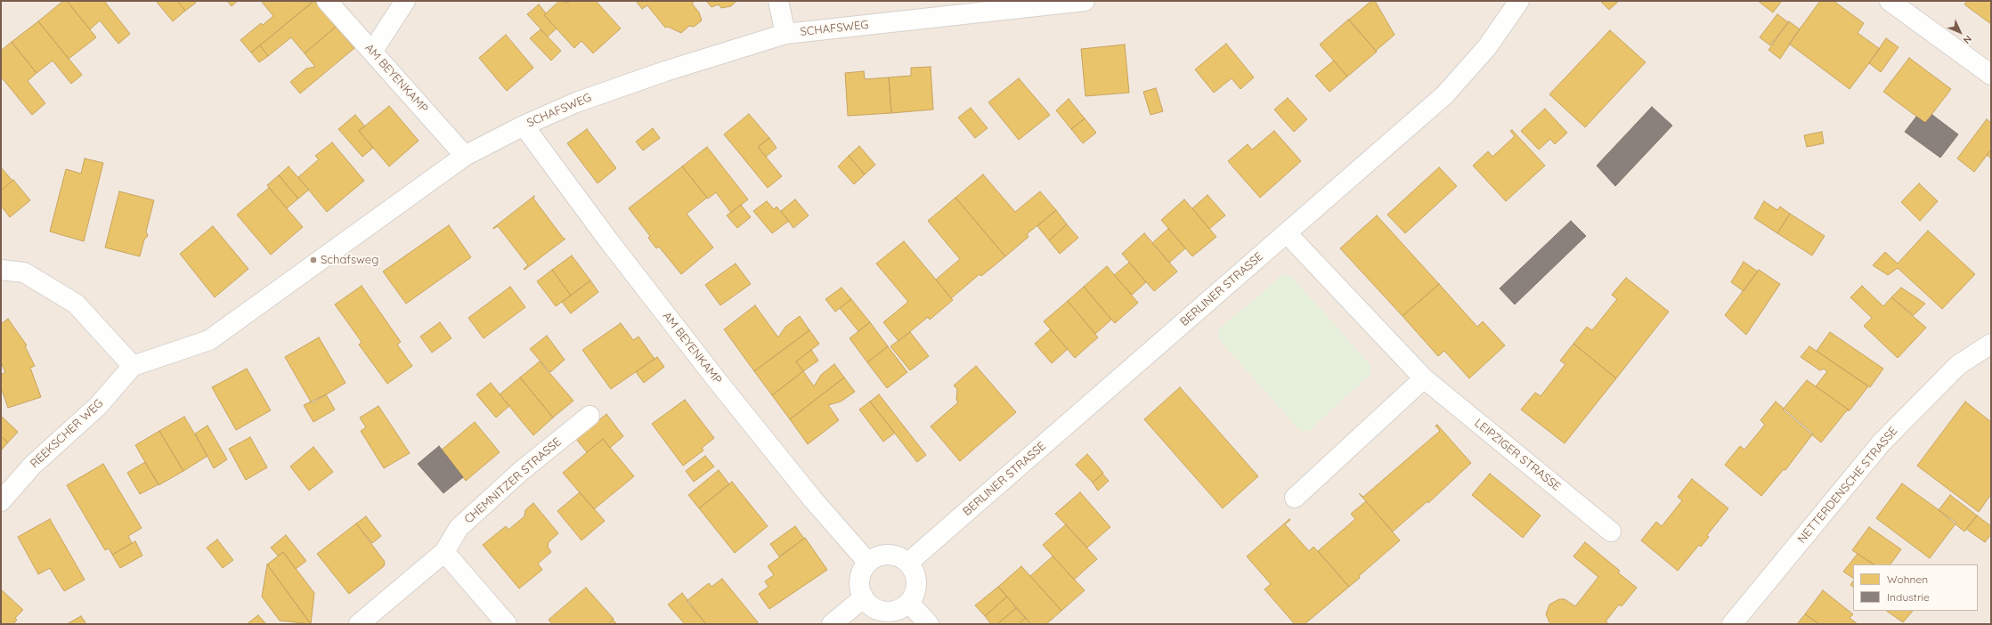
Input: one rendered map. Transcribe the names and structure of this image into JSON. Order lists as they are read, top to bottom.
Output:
{
  "streets": {
    "street": [
      "SCHAFSWEG",
      "AM BEYENKAMP",
      "BERLINER STRASSE",
      "REEKSCHER WEG",
      "LEIPZIGER STRASSE",
      "CHEMNITZER STRASSE",
      "NETTERDENSCHE STRASSE"
    ]
  },
  "crossings": [
    ["SCHAFSWEG", "AM BEYENKAMP"],
    ["SCHAFSWEG", "REEKSCHER WEG"],
    ["AM BEYENKAMP", "BERLINER STRASSE"],
    ["BERLINER STRASSE", "LEIPZIGER STRASSE"]
  ],
  "places": ["Schafsweg"],
  "legend": ["Wohnen", "Industrie"],
  "north": "bottom right"
}
